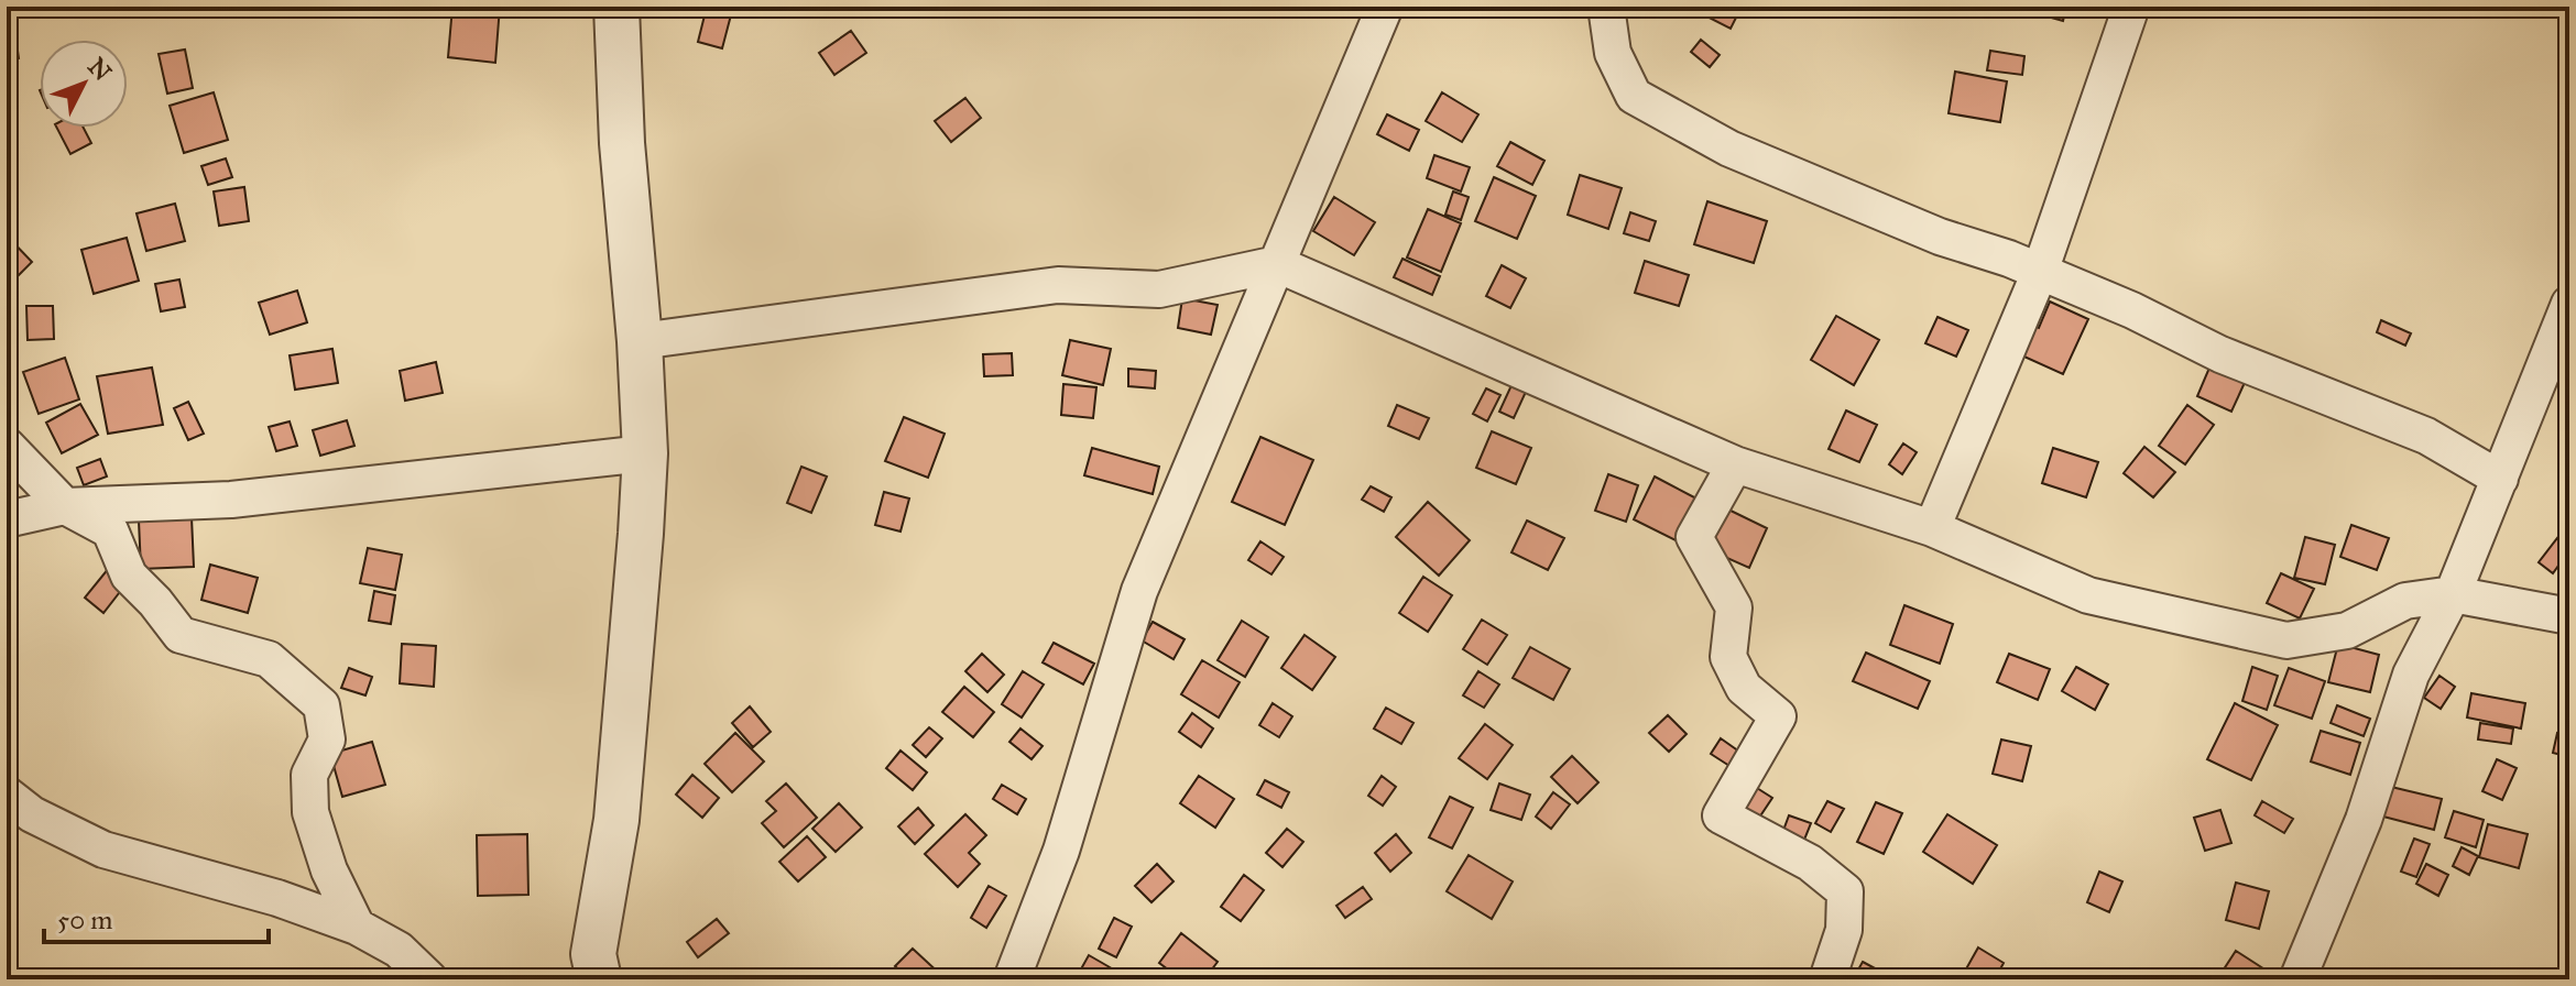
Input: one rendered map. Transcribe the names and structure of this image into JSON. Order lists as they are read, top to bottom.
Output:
{
  "scale_bar": "50 m",
  "north": "top right"
}
